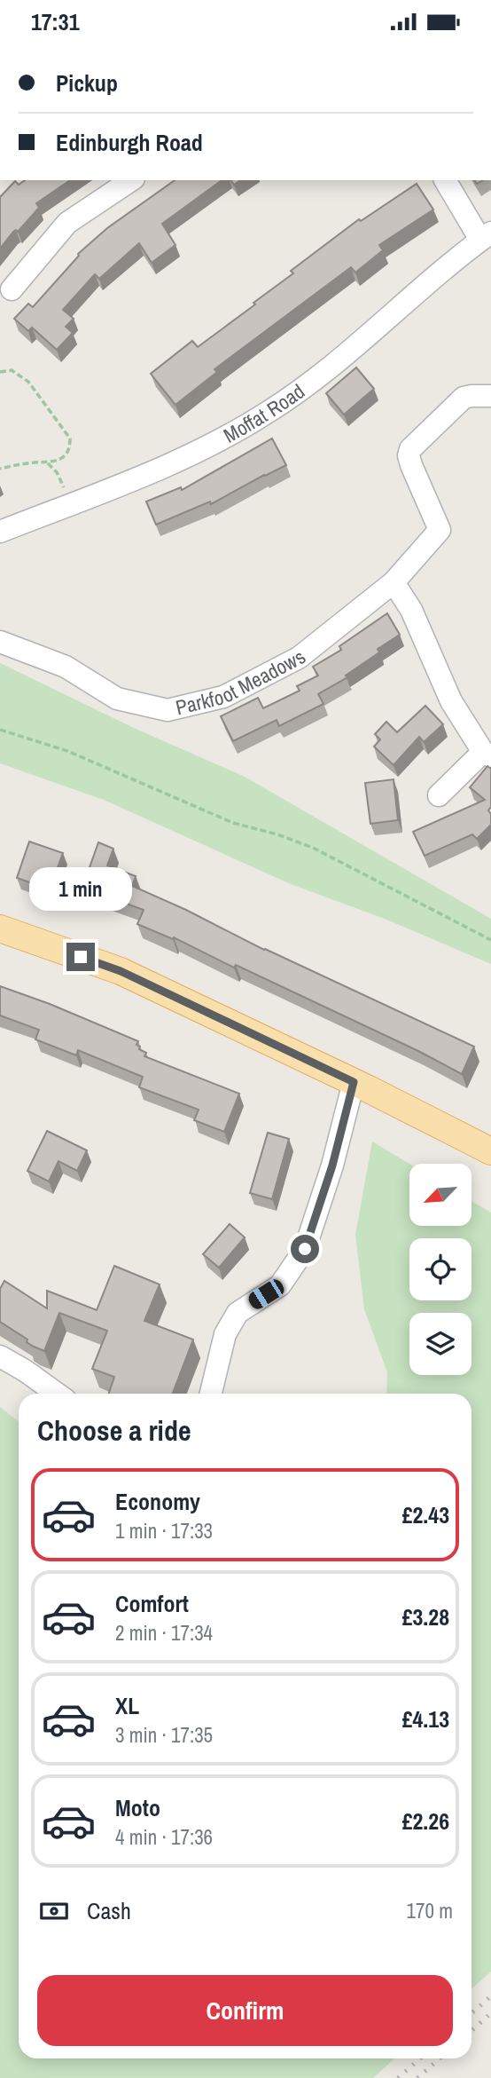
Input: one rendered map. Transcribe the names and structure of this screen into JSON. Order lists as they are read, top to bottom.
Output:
{
  "streets": {
    "street": ["Moffat Road", "Parkfoot Meadows"]
  },
  "north": "bottom left",
  "page": {
    "status": "17:31",
    "banner": ["Pickup", "Edinburgh Road"],
    "bubble": "1 min",
    "heading": "Choose a ride",
    "list": [
      {
        "name": "Economy",
        "note": "1 min · 17:33",
        "value": "£2.43"
      },
      {
        "name": "Comfort",
        "note": "2 min · 17:34",
        "value": "£3.28"
      },
      {
        "name": "XL",
        "note": "3 min · 17:35",
        "value": "£4.13"
      },
      {
        "name": "Moto",
        "note": "4 min · 17:36",
        "value": "£2.26"
      }
    ],
    "pay": ["Cash", "170 m"],
    "buttons": "Confirm"
  }
}
